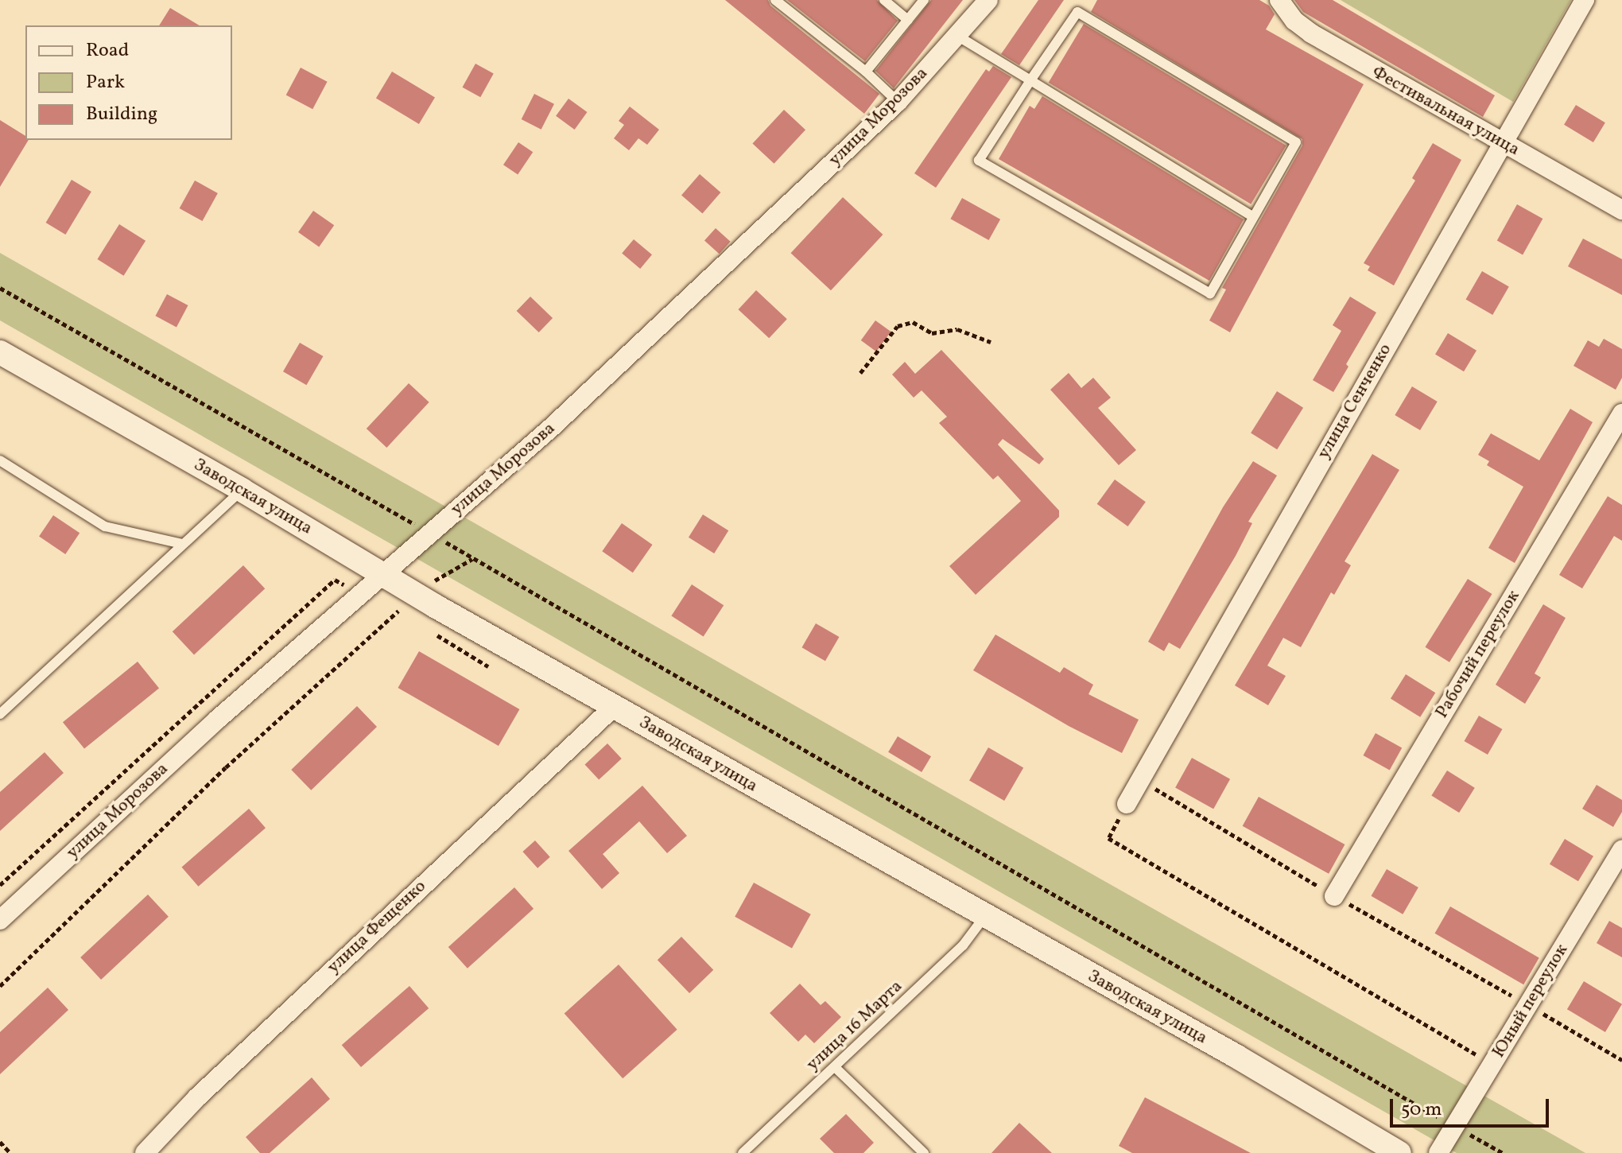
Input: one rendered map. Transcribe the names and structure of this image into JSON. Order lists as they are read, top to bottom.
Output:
{
  "streets": {
    "street": [
      "Фестивальная улица",
      "улица Морозова",
      "улица Сенченко",
      "Заводская улица",
      "Рабочий переулок",
      "улица Фещенко",
      "Юный переулок"
    ],
    "lane": ["улица 16 Марта"]
  },
  "crossings": [
    ["Фестивальная улица", "улица Сенченко"],
    ["улица Морозова", "Заводская улица"],
    ["Заводская улица", "улица Фещенко"],
    ["Заводская улица", "улица 16 Марта"]
  ],
  "legend": ["Road", "Park", "Building"],
  "scale_bar": "50 m"
}
